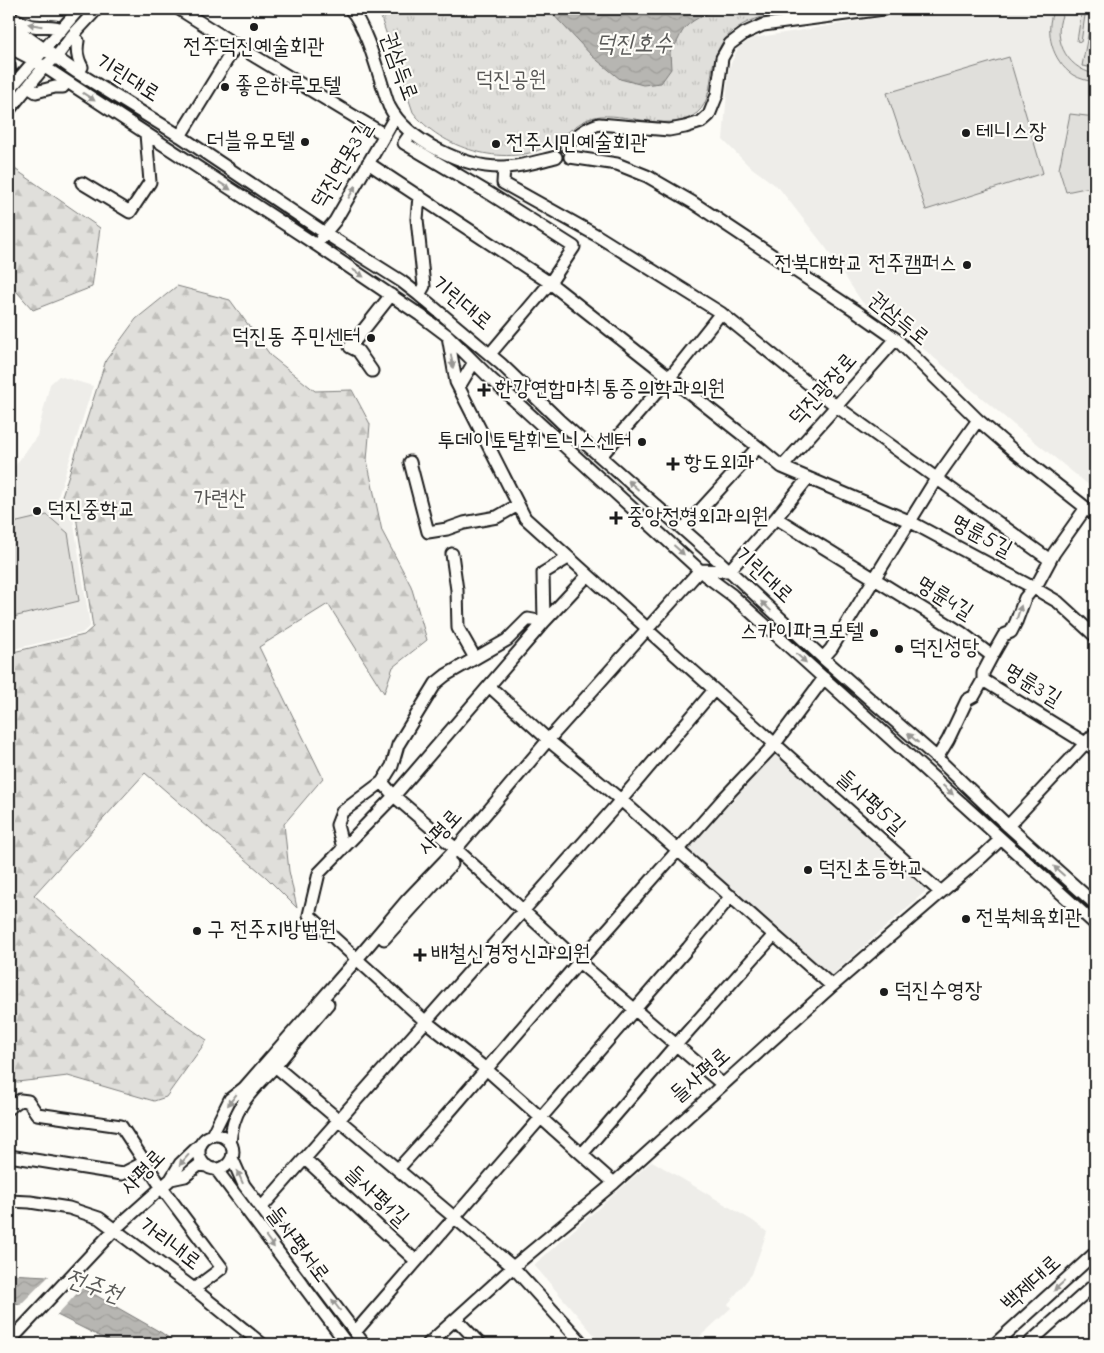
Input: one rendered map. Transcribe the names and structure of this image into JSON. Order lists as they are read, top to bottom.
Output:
{
  "streets": {
    "street": [
      "권삼득로",
      "기린대로",
      "덕진연못3길",
      "덕진광장로",
      "명륜5길",
      "명륜4길",
      "명륜3길",
      "들사평5길",
      "사평로",
      "들사평로",
      "들사평1길",
      "가리내로",
      "들사평서로",
      "백제대로"
    ]
  },
  "crossings": [
    ["권삼득로", "덕진연못3길"],
    ["권삼득로", "덕진광장로"],
    ["기린대로", "덕진연못3길"],
    ["기린대로", "들사평5길"],
    ["기린대로", "사평로"],
    ["기린대로", "들사평로"],
    ["들사평5길", "사평로"],
    ["들사평5길", "들사평로"],
    ["들사평5길", "들사평1길"],
    ["사평로", "들사평1길"],
    ["사평로", "가리내로"],
    ["사평로", "들사평서로"],
    ["들사평로", "들사평1길"]
  ],
  "one_way": ["덕진연못3길"],
  "water": ["덕진호수", "전주천"],
  "parks": ["덕진공원", "가련산"],
  "places": {
    "other": [
      "전주덕진예술회관",
      "좋은하루모텔",
      "테니스장",
      "더블유모텔",
      "전주시민예술회관",
      "전북대학교 전주캠퍼스",
      "덕진동 주민센터",
      "투데이토탈휘트니스센터",
      "덕진중학교",
      "스카이파크모텔",
      "덕진성당",
      "덕진초등학교",
      "전북체육회관",
      "구 전주지방법원",
      "덕진수영장"
    ],
    "health": [
      "한강연합마취통증의학과의원",
      "항도외과",
      "중앙정형외과의원",
      "배철신경정신과의원"
    ]
  }
}
